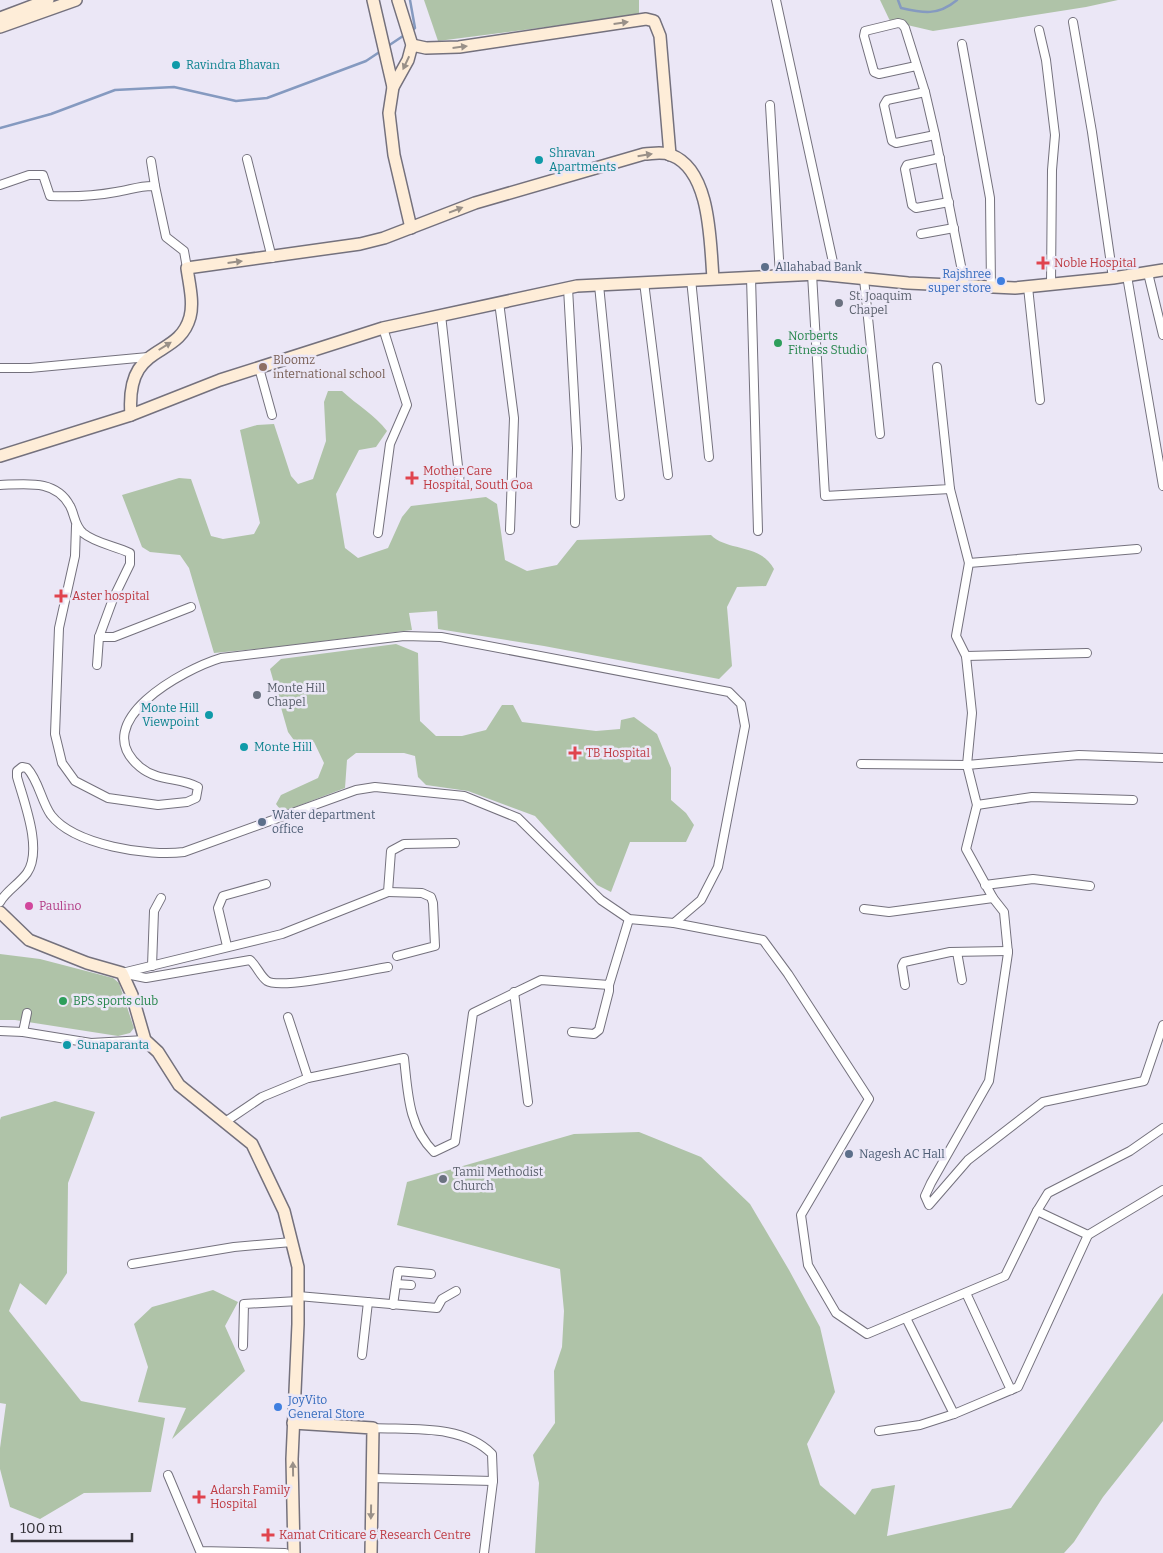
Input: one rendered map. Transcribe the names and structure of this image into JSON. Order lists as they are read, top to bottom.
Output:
{
  "places": {
    "other": [
      "Ravindra Bhavan",
      "Shravan Apartments",
      "Allahabad Bank",
      "Rajshree super store",
      "St. Joaquim Chapel",
      "Norberts Fitness Studio",
      "Bloomz international school",
      "Monte Hill Chapel",
      "Monte Hill Viewpoint",
      "Monte Hill",
      "Water department office",
      "Paulino",
      "BPS sports club",
      "Sunaparanta",
      "Nagesh AC Hall",
      "Tamil Methodist Church",
      "JoyVito General Store"
    ],
    "health": [
      "Noble Hospital",
      "Mother Care Hospital, South Goa",
      "Aster hospital",
      "TB Hospital",
      "Adarsh Family Hospital",
      "Kamat Criticare & Research Centre"
    ]
  },
  "scale_bar": "100 m"
}
